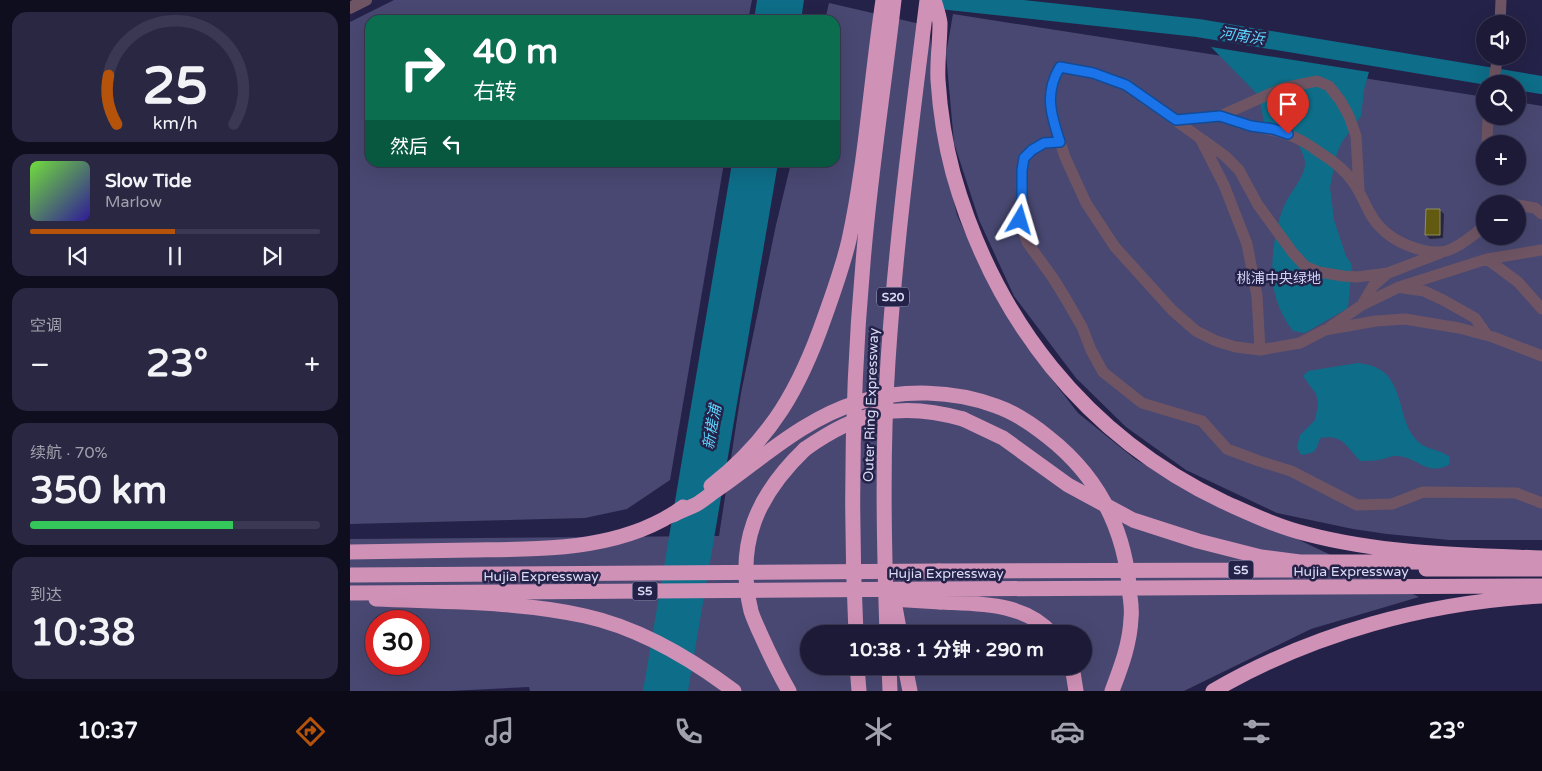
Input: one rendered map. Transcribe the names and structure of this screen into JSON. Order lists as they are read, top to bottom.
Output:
{
  "streets": {
    "highway": [
      "S20",
      "Outer Ring Expressway",
      "S5",
      "Hujia Expressway"
    ]
  },
  "water": ["河南浜", "新槎浦"],
  "parks": ["桃浦中央绿地"],
  "page": {
    "map_buttons": ["+", "−"],
    "turn": ["40 m", "右转"],
    "then": "然后",
    "song": ["Slow Tide", "Marlow"],
    "tile": [
      "空调",
      ["续航 · 70%", "350 km"],
      ["到达", "10:38"]
    ],
    "heat": ["−", "23°", "+"],
    "limit": "30",
    "trip": "10:38 · 1 分钟 · 290 m",
    "tabs": ["10:37", "23°"],
    "gauge": ["25", "km/h"]
  }
}
